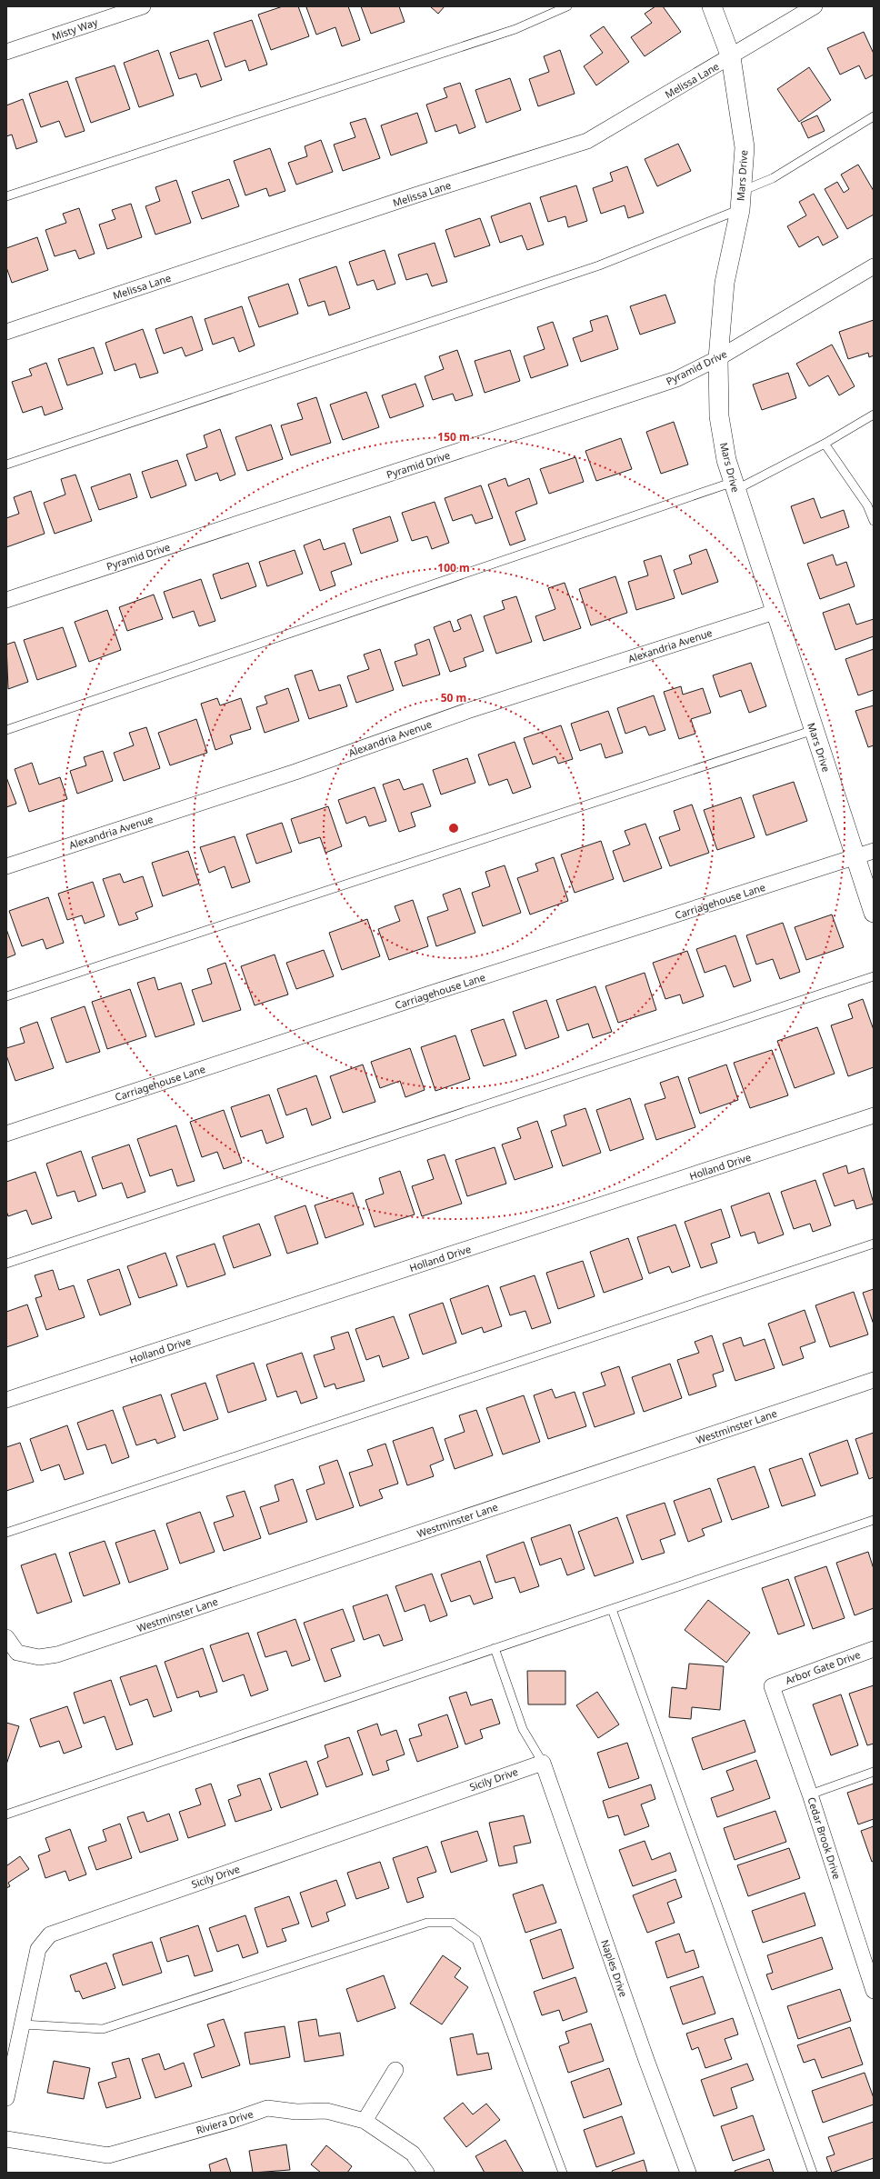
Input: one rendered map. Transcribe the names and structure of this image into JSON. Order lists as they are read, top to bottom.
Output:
{
  "streets": {
    "street": [
      "Misty Way",
      "Melissa Lane",
      "Mars Drive",
      "Pyramid Drive",
      "Alexandria Avenue",
      "Carriagehouse Lane",
      "Holland Drive",
      "Westminster Lane",
      "Arbor Gate Drive",
      "Sicily Drive",
      "Cedar Brook Drive",
      "Naples Drive",
      "Riviera Drive"
    ]
  },
  "crossings": [
    ["Melissa Lane", "Mars Drive"],
    ["Mars Drive", "Pyramid Drive"],
    ["Mars Drive", "Alexandria Avenue"],
    ["Mars Drive", "Carriagehouse Lane"],
    ["Arbor Gate Drive", "Cedar Brook Drive"],
    ["Sicily Drive", "Naples Drive"]
  ],
  "rings": ["150 m", "100 m", "50 m"]
}
